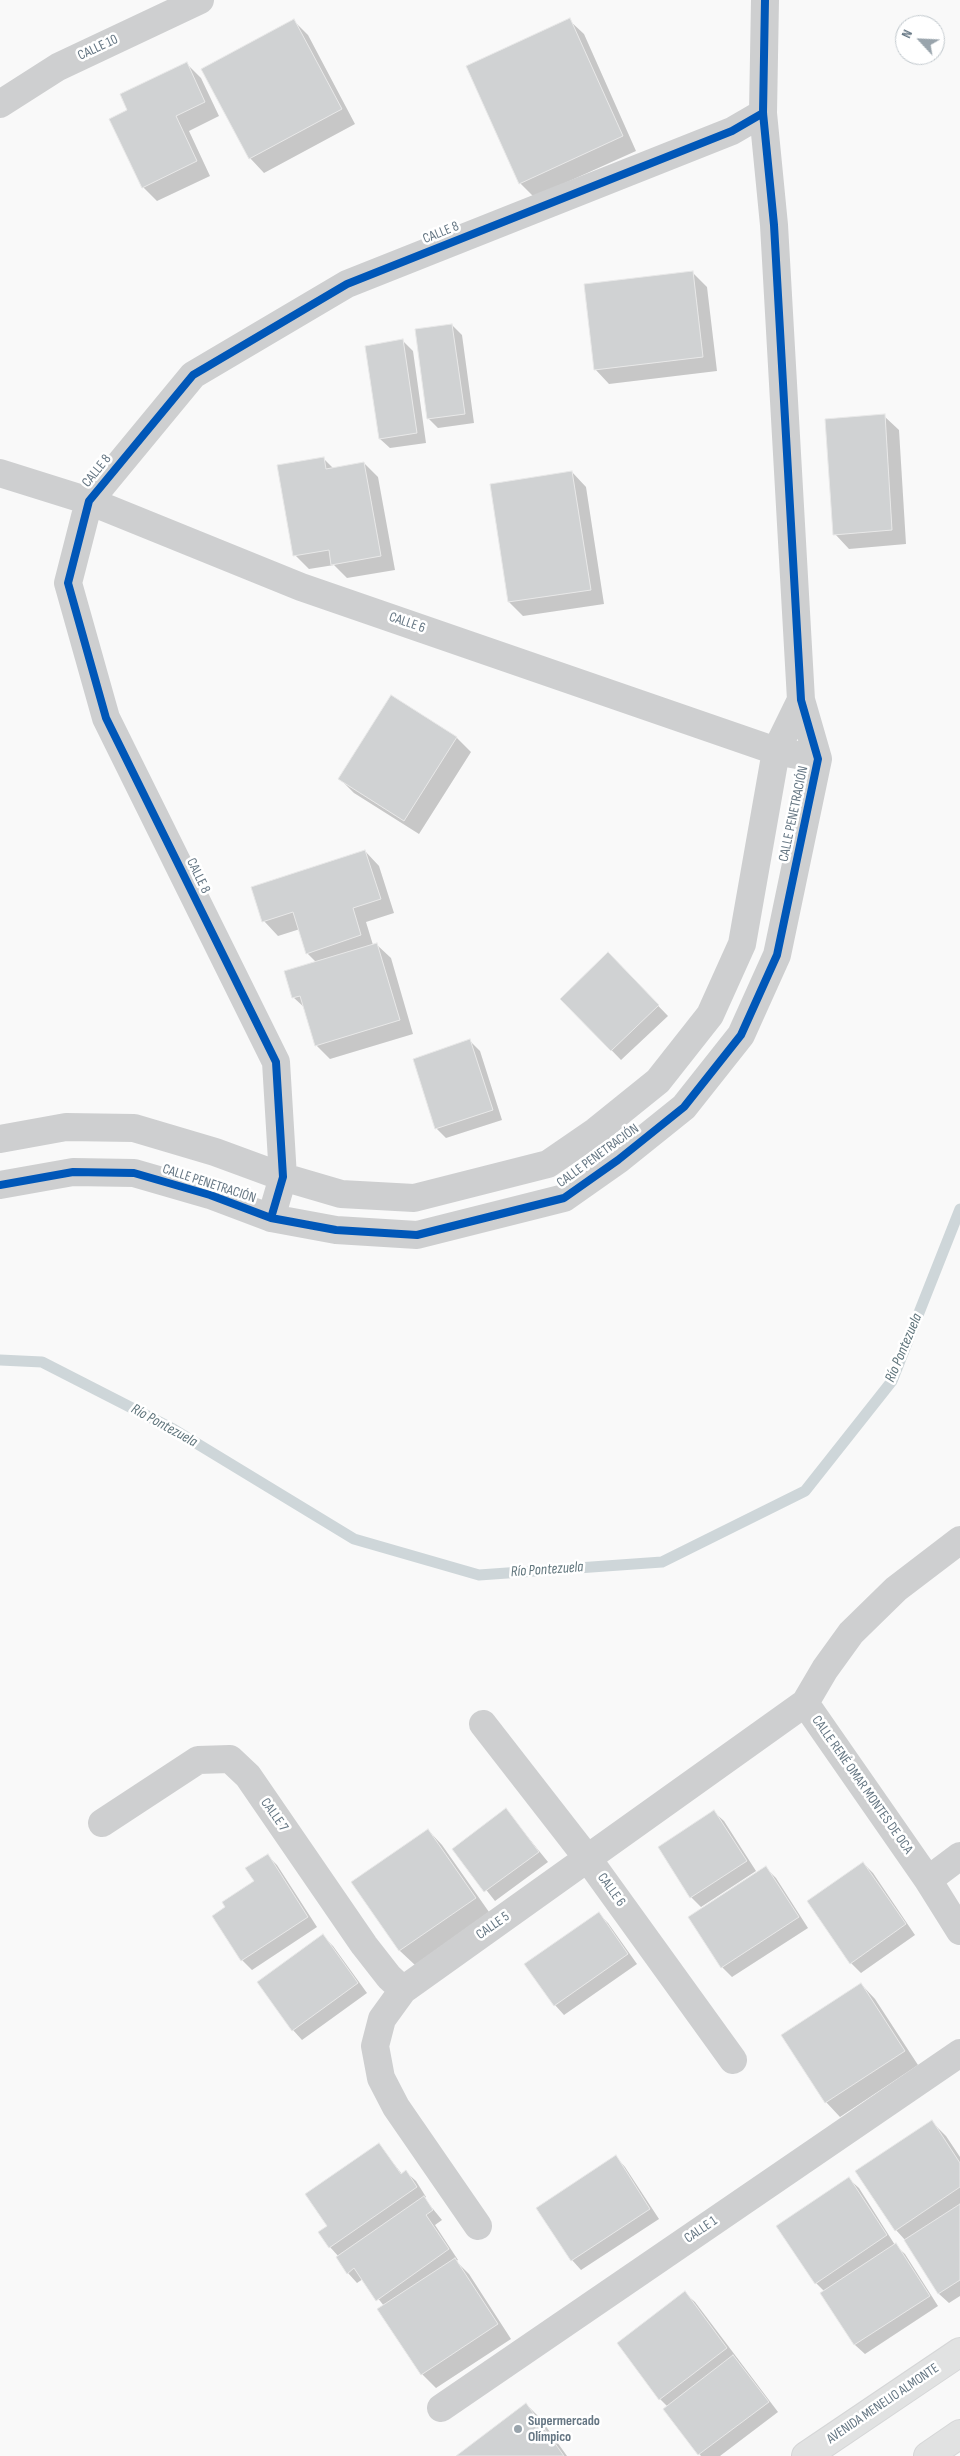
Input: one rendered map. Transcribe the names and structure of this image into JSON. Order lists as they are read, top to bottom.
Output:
{
  "streets": {
    "street": [
      "CALLE 10",
      "CALLE 8",
      "CALLE 6",
      "CALLE PENETRACIÓN",
      "CALLE RENÉ OMAR MONTES DE OCA",
      "CALLE 7",
      "CALLE 5",
      "CALLE 1",
      "AVENIDA MENELIO ALMONTE"
    ]
  },
  "crossings": [
    ["CALLE 8", "CALLE 6"],
    ["CALLE 8", "CALLE PENETRACIÓN"],
    ["CALLE 6", "CALLE PENETRACIÓN"],
    ["CALLE 6", "CALLE 5"],
    ["CALLE RENÉ OMAR MONTES DE OCA", "CALLE 5"],
    ["CALLE 7", "CALLE 5"]
  ],
  "water": ["Río Pontezuela"],
  "places": ["Supermercado Olímpico"],
  "north": "top left"
}
